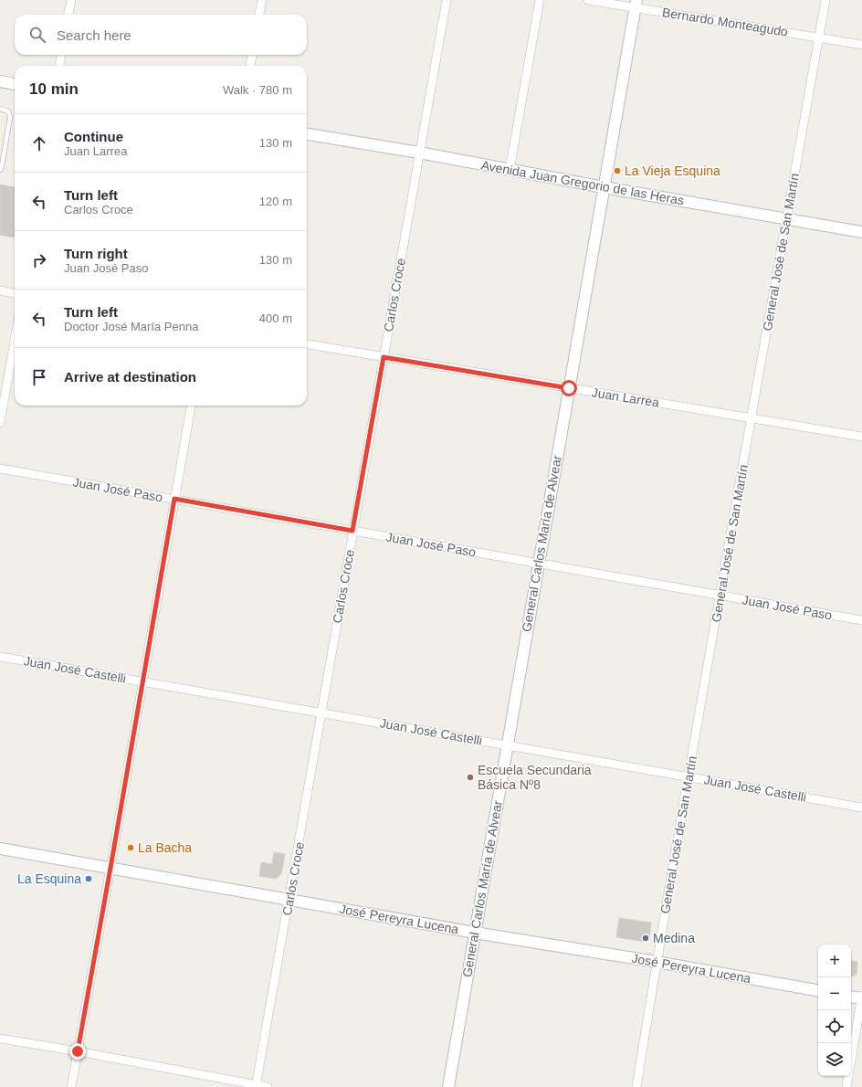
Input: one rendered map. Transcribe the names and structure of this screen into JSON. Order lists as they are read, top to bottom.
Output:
{
  "streets": {
    "street": [
      "Bernardo Monteagudo",
      "Avenida Juan Gregorio de las Heras",
      "General José de San Martín",
      "Carlos Croce",
      "Juan Larrea",
      "Juan José Paso",
      "General Carlos María de Alvear",
      "Juan José Castelli",
      "José Pereyra Lucena"
    ]
  },
  "crossings": [
    ["Bernardo Monteagudo", "General José de San Martín"],
    ["Bernardo Monteagudo", "General Carlos María de Alvear"],
    ["Avenida Juan Gregorio de las Heras", "General José de San Martín"],
    ["Avenida Juan Gregorio de las Heras", "Carlos Croce"],
    ["Avenida Juan Gregorio de las Heras", "General Carlos María de Alvear"],
    ["General José de San Martín", "Juan Larrea"],
    ["General José de San Martín", "Juan José Paso"],
    ["General José de San Martín", "Juan José Castelli"],
    ["General José de San Martín", "José Pereyra Lucena"],
    ["Carlos Croce", "Juan Larrea"],
    ["Carlos Croce", "Juan José Paso"],
    ["Carlos Croce", "Juan José Castelli"],
    ["Carlos Croce", "José Pereyra Lucena"],
    ["Juan Larrea", "General Carlos María de Alvear"],
    ["Juan José Paso", "General Carlos María de Alvear"],
    ["General Carlos María de Alvear", "Juan José Castelli"],
    ["General Carlos María de Alvear", "José Pereyra Lucena"]
  ],
  "places": [
    "La Vieja Esquina",
    "Escuela Secundaria Básica Nº8",
    "La Bacha",
    "La Esquina",
    "Medina"
  ],
  "page": {
    "search": "Search here",
    "heading": ["10 min", "Walk · 780 m"],
    "list": [
      ["Continue", "Juan Larrea", "130 m"],
      ["Turn left", "Carlos Croce", "120 m"],
      ["Turn right", "Juan José Paso", "130 m"],
      ["Turn left", "Doctor José María Penna", "400 m"],
      "Arrive at destination"
    ],
    "map_buttons": ["+", "−"]
  }
}
